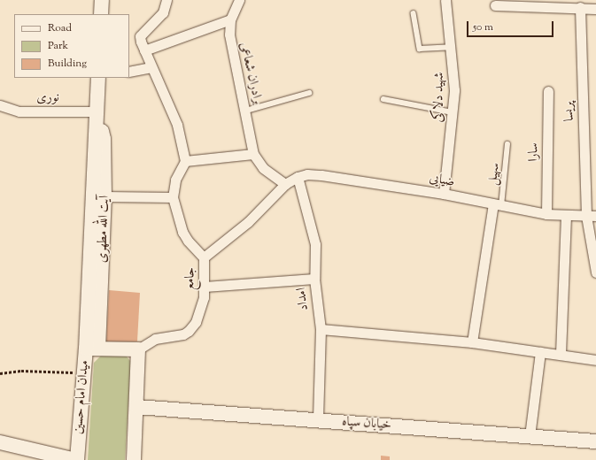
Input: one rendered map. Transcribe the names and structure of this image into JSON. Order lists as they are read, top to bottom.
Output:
{
  "streets": {
    "main road": ["آیت الله مطهری", "میدان امام حسین", "خیابان سپاه"],
    "street": [
      "برادران شعاعی",
      "شهید دلاکی",
      "نوری",
      "پریسا",
      "سارا",
      "ضیایی",
      "جامع",
      "امداد"
    ],
    "lane": ["سهیل"]
  },
  "crossings": [
    ["شهید دلاکی", "ضیایی"],
    ["نوری", "آیت الله مطهری"],
    ["پریسا", "ضیایی"],
    ["سارا", "ضیایی"],
    ["سهیل", "ضیایی"],
    ["ضیایی", "جامع"],
    ["ضیایی", "امداد"],
    ["آیت الله مطهری", "میدان امام حسین"],
    ["جامع", "میدان امام حسین"],
    ["امداد", "خیابان سپاه"]
  ],
  "legend": ["Road", "Park", "Building"],
  "scale_bar": "50 m"
}
